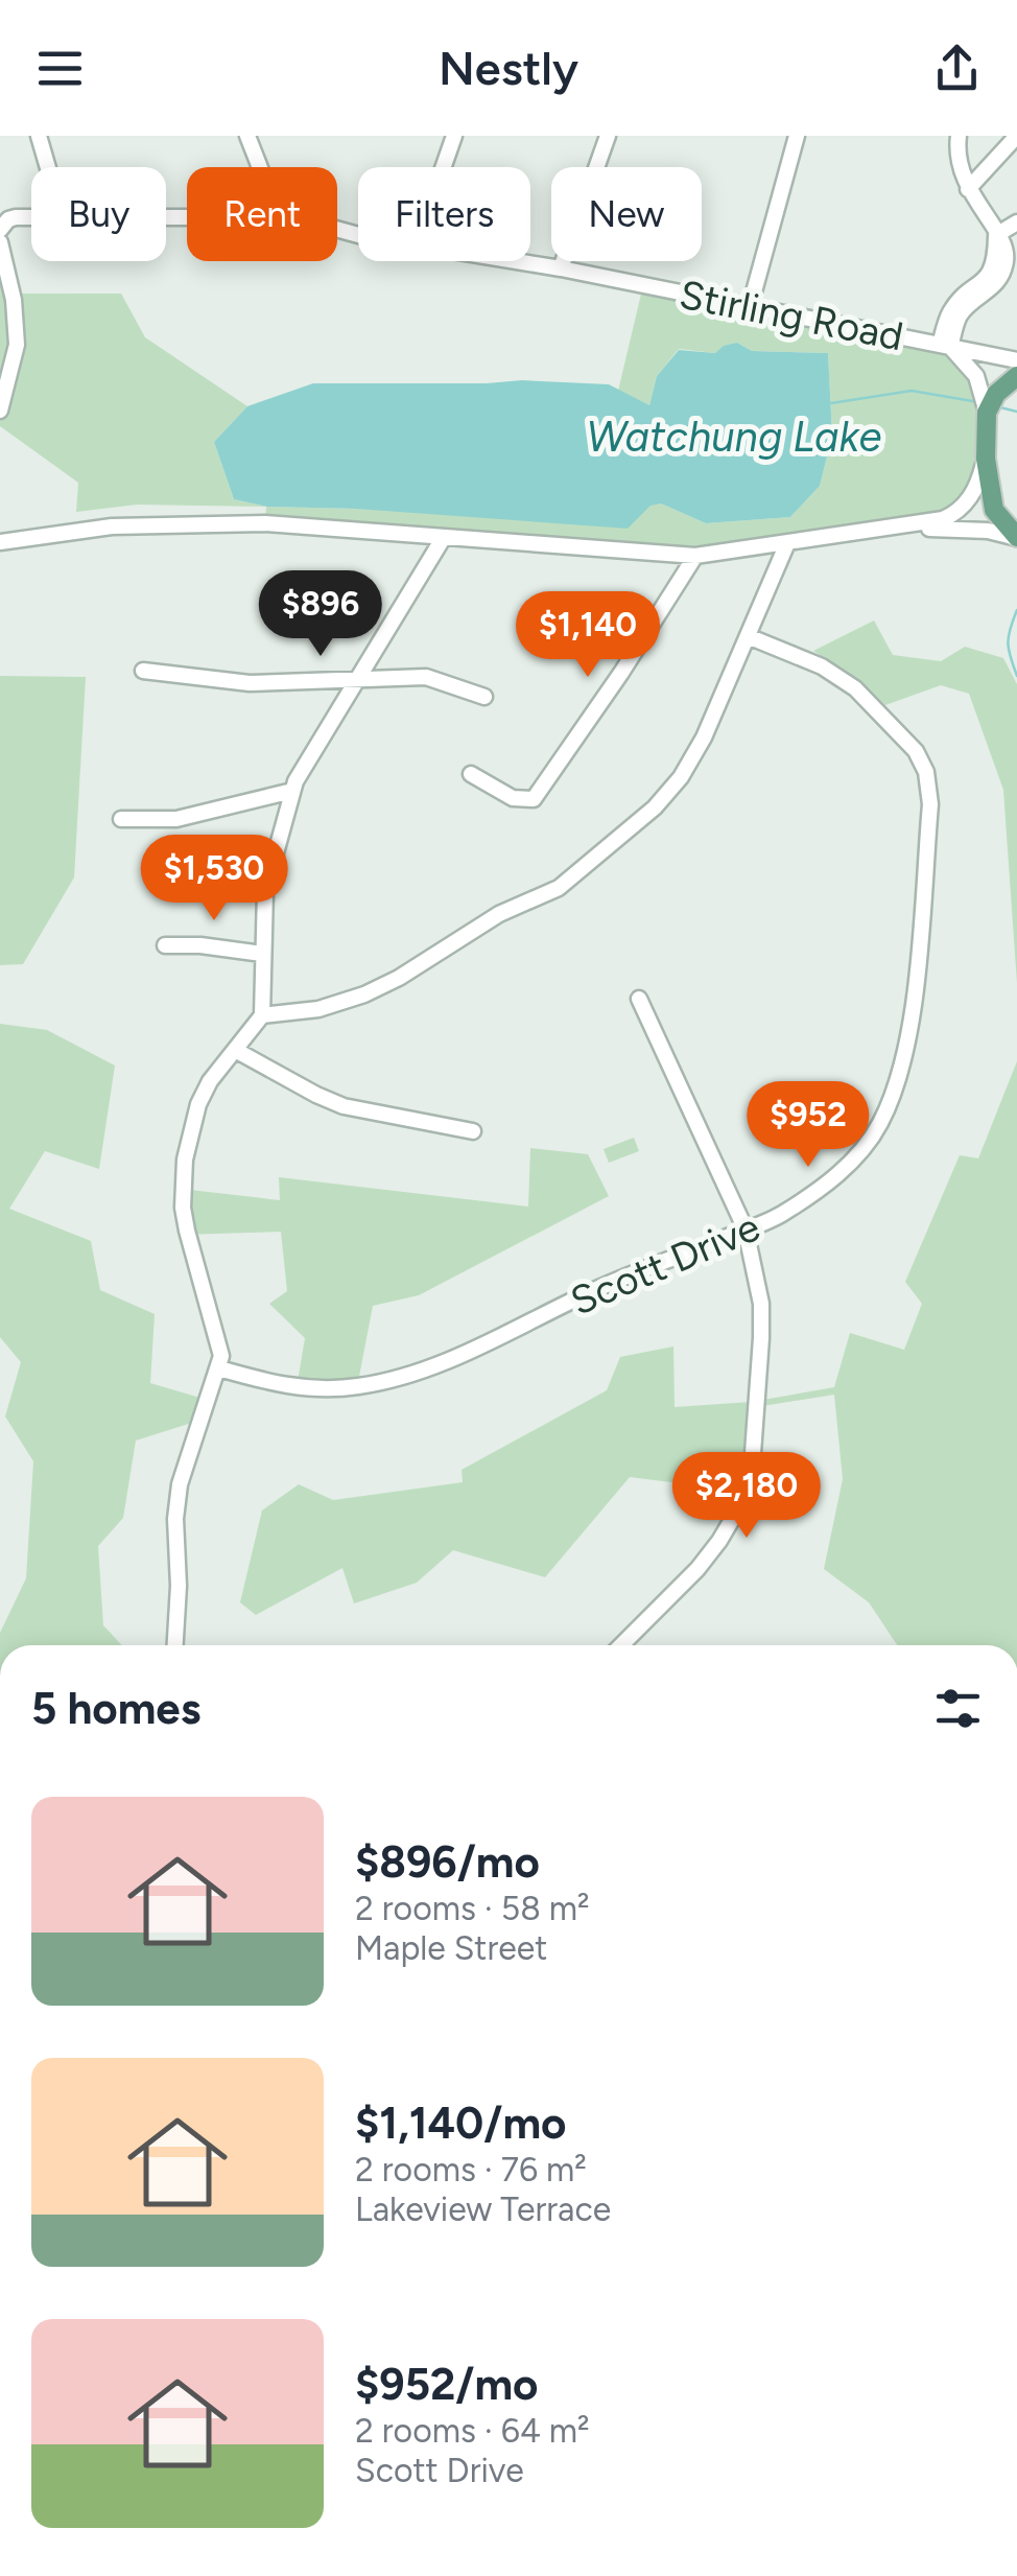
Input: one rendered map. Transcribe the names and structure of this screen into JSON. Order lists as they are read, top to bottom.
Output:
{
  "streets": {
    "street": ["Stirling Road", "Scott Drive"]
  },
  "water": ["Watchung Lake"],
  "page": {
    "header": "Nestly",
    "chip": [
      "Buy",
      "Rent",
      "Filters",
      "New"
    ],
    "price": [
      "$896",
      "$1,140",
      "$1,530",
      "$952",
      "$2,180"
    ],
    "heading": "5 homes",
    "list": [
      {
        "name": "$896/mo",
        "note": "2 rooms · 58 m² · Maple Street"
      },
      {
        "name": "$1,140/mo",
        "note": "2 rooms · 76 m² · Lakeview Terrace"
      },
      {
        "name": "$952/mo",
        "note": "2 rooms · 64 m² · Scott Drive"
      }
    ]
  }
}
